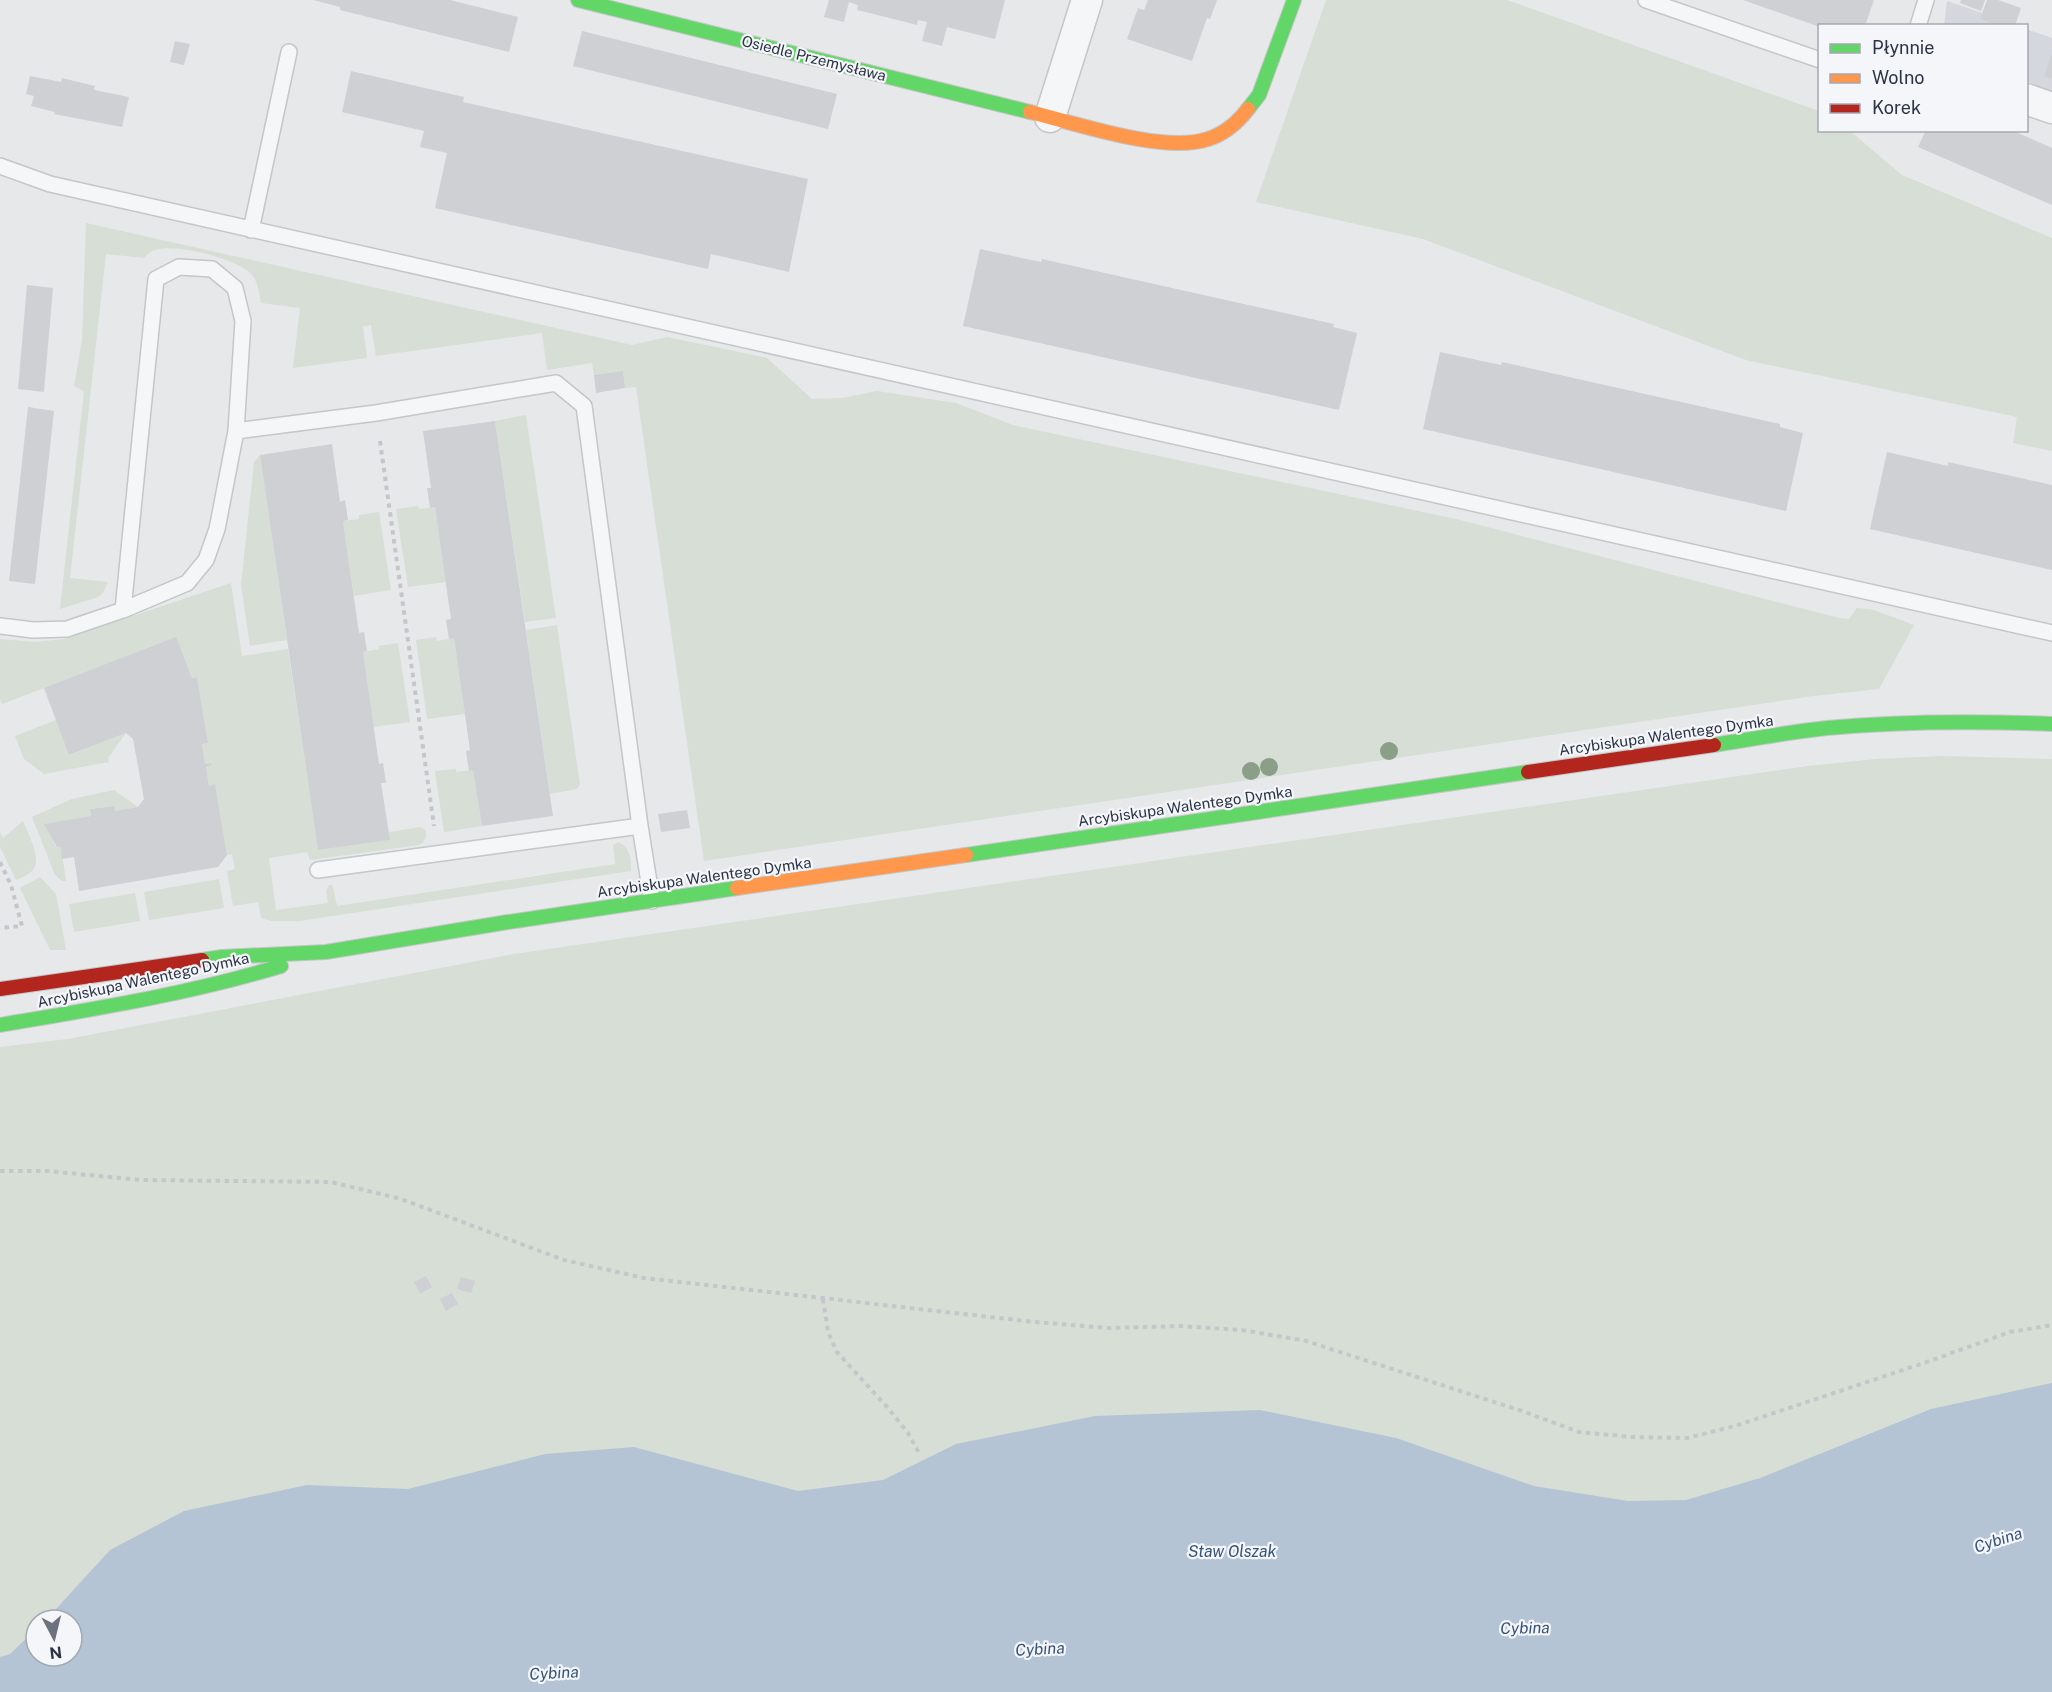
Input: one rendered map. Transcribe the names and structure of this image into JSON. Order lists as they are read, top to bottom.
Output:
{
  "streets": {
    "street": ["Osiedle Przemysława", "Arcybiskupa Walentego Dymka"]
  },
  "water": ["Cybina", "Staw Olszak"],
  "legend": ["Płynnie", "Wolno", "Korek"],
  "north": "bottom"
}
